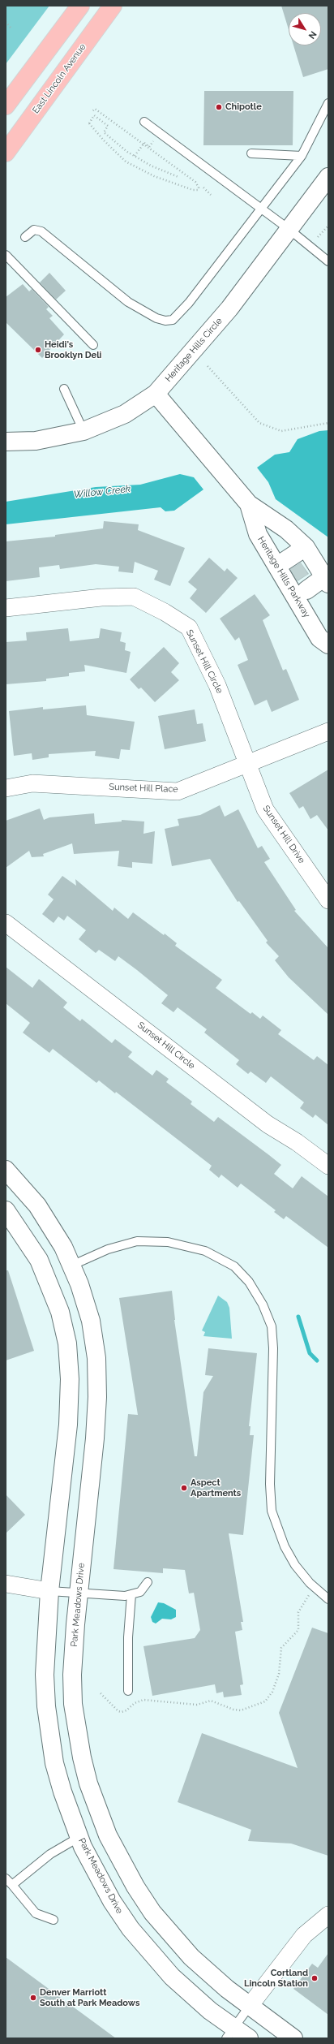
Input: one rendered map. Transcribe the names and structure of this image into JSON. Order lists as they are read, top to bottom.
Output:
{
  "streets": {
    "main road": [
      "East Lincoln Avenue",
      "Heritage Hills Circle",
      "Heritage Hills Parkway",
      "Park Meadows Drive"
    ],
    "street": ["Sunset Hill Circle", "Sunset Hill Place", "Sunset Hill Drive"]
  },
  "crossings": [
    ["Heritage Hills Circle", "Heritage Hills Parkway"],
    ["Sunset Hill Circle", "Sunset Hill Place"],
    ["Sunset Hill Circle", "Sunset Hill Drive"],
    ["Sunset Hill Place", "Sunset Hill Drive"]
  ],
  "water": ["Willow Creek"],
  "places": [
    "Chipotle",
    "Heidi's Brooklyn Deli",
    "Aspect Apartments",
    "Cortland Lincoln Station",
    "Denver Marriott South at Park Meadows"
  ],
  "north": "bottom right"
}
